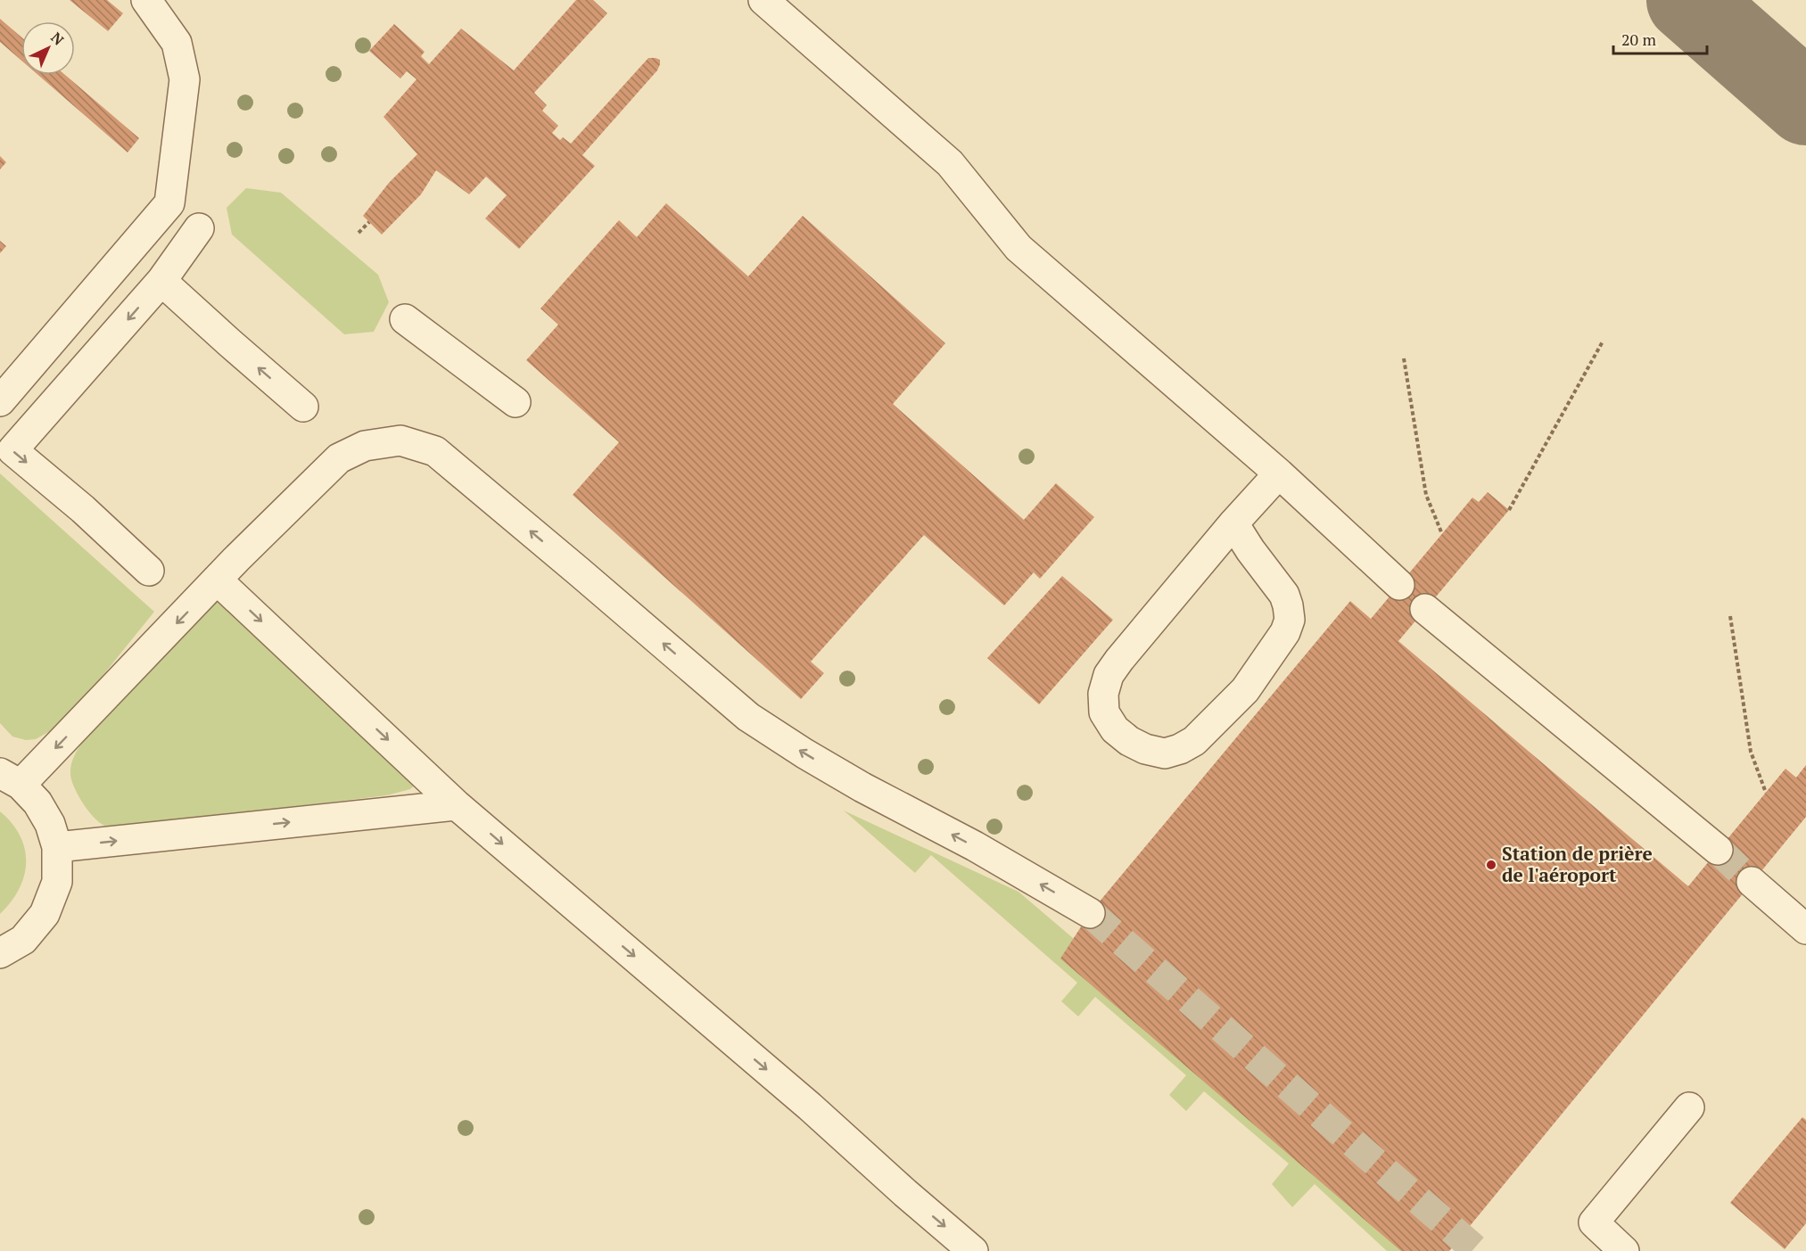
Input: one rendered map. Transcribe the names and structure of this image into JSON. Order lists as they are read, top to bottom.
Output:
{
  "places": ["Station de prière de l'aéroport"],
  "scale_bar": "20 m",
  "north": "top right"
}
